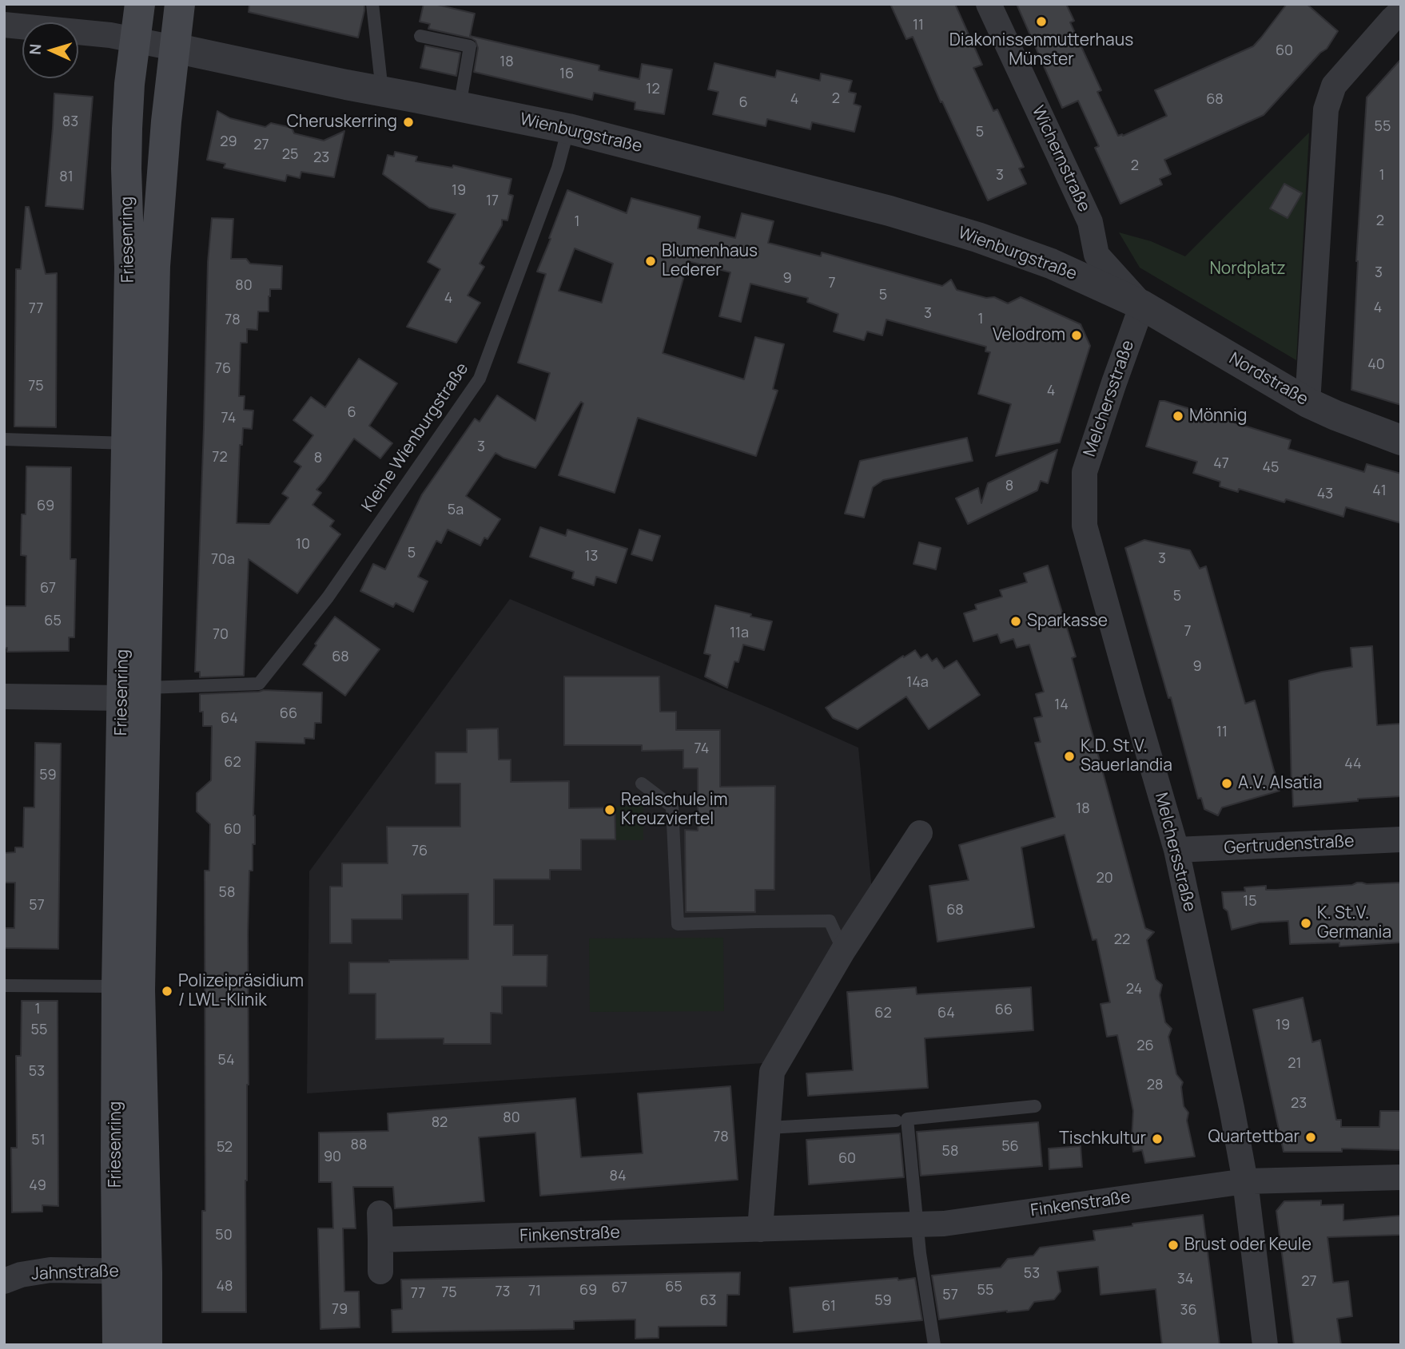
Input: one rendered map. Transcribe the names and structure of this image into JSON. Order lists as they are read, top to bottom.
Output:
{
  "streets": {
    "main road": ["Friesenring"],
    "street": [
      "Wienburgstraße",
      "Wichernstraße",
      "Nordstraße",
      "Melchersstraße",
      "Gertrudenstraße",
      "Finkenstraße",
      "Jahnstraße"
    ],
    "lane": ["Kleine Wienburgstraße"]
  },
  "crossings": [
    ["Wienburgstraße", "Wichernstraße"],
    ["Wienburgstraße", "Friesenring"],
    ["Wienburgstraße", "Nordstraße"],
    ["Wienburgstraße", "Melchersstraße"],
    ["Wienburgstraße", "Kleine Wienburgstraße"],
    ["Wichernstraße", "Nordstraße"],
    ["Wichernstraße", "Melchersstraße"],
    ["Friesenring", "Kleine Wienburgstraße"],
    ["Friesenring", "Jahnstraße"],
    ["Nordstraße", "Melchersstraße"],
    ["Melchersstraße", "Gertrudenstraße"],
    ["Melchersstraße", "Finkenstraße"]
  ],
  "parks": ["Nordplatz"],
  "places": [
    "Diakonissenmutterhaus Münster",
    "Cheruskerring",
    "Blumenhaus Lederer",
    "Velodrom",
    "Mönnig",
    "Sparkasse",
    "K.D. St.V. Sauerlandia",
    "A.V. Alsatia",
    "Realschule im Kreuzviertel",
    "K. St.V. Germania",
    "Polizeipräsidium / LWL-Klinik",
    "Quartettbar",
    "Tischkultur",
    "Brust oder Keule"
  ],
  "house_numbers": [
    "11",
    "60",
    "18",
    "16",
    "12",
    "2",
    "4",
    "68",
    "6",
    "83",
    "55",
    "5",
    "29",
    "27",
    "25",
    "23",
    "2",
    "3",
    "1",
    "81",
    "19",
    "17",
    "2",
    "1",
    "3",
    "9",
    "7",
    "80",
    "5",
    "4",
    "4",
    "77",
    "3",
    "1",
    "78",
    "40",
    "76",
    "75",
    "4",
    "6",
    "74",
    "3",
    "72",
    "8",
    "47",
    "45",
    "8",
    "41",
    "43",
    "69",
    "5a",
    "10",
    "5",
    "13",
    "3",
    "70a",
    "67",
    "5",
    "65",
    "7",
    "11a",
    "70",
    "68",
    "9",
    "14a",
    "14",
    "66",
    "64",
    "11",
    "74",
    "62",
    "44",
    "59",
    "18",
    "60",
    "76",
    "20",
    "58",
    "15",
    "57",
    "68",
    "22",
    "24",
    "1",
    "66",
    "62",
    "64",
    "19",
    "55",
    "26",
    "54",
    "21",
    "53",
    "28",
    "23",
    "80",
    "82",
    "78",
    "51",
    "88",
    "56",
    "52",
    "58",
    "90",
    "60",
    "84",
    "49",
    "50",
    "53",
    "34",
    "27",
    "48",
    "65",
    "67",
    "69",
    "55",
    "71",
    "73",
    "75",
    "77",
    "57",
    "63",
    "59",
    "61",
    "79",
    "36"
  ],
  "north": "left"
}
